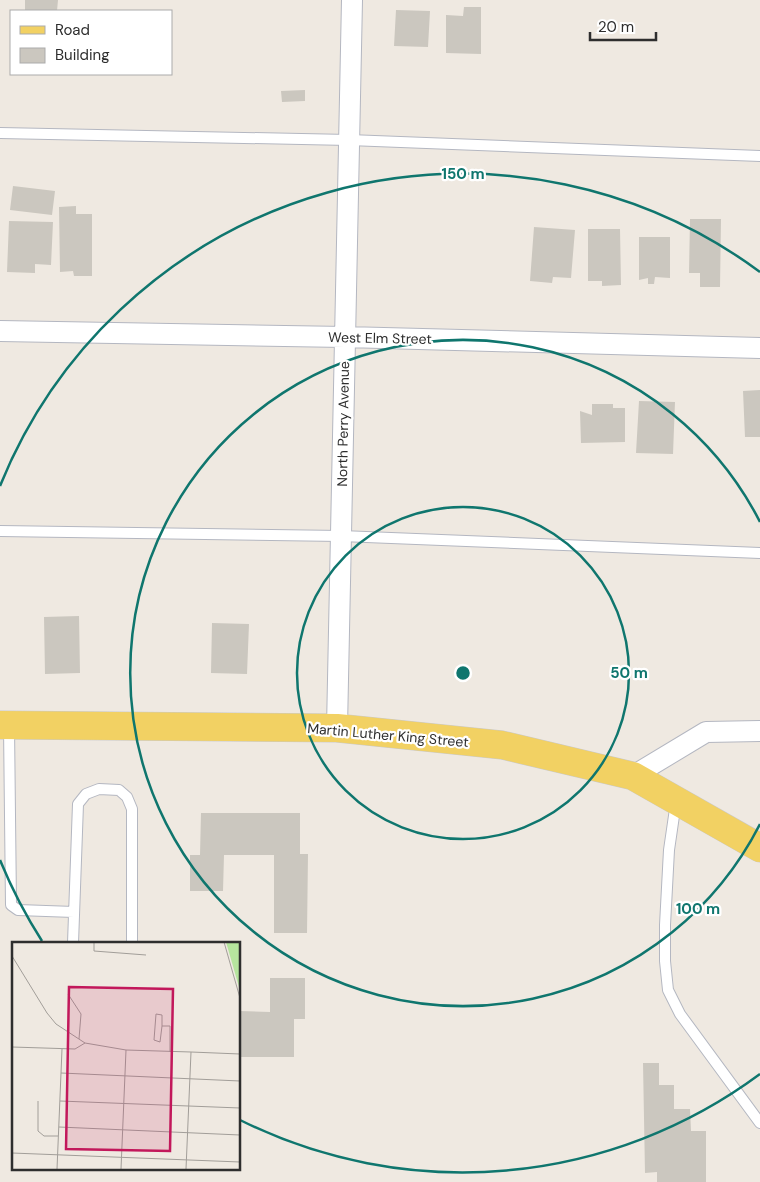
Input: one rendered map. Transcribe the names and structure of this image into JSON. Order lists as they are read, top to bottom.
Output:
{
  "streets": {
    "main road": ["Martin Luther King Street"],
    "street": ["West Elm Street", "North Perry Avenue"]
  },
  "crossings": [
    ["West Elm Street", "North Perry Avenue"],
    ["North Perry Avenue", "Martin Luther King Street"]
  ],
  "legend": ["Road", "Building"],
  "scale_bar": "20 m",
  "rings": ["150 m", "50 m", "100 m"]
}
